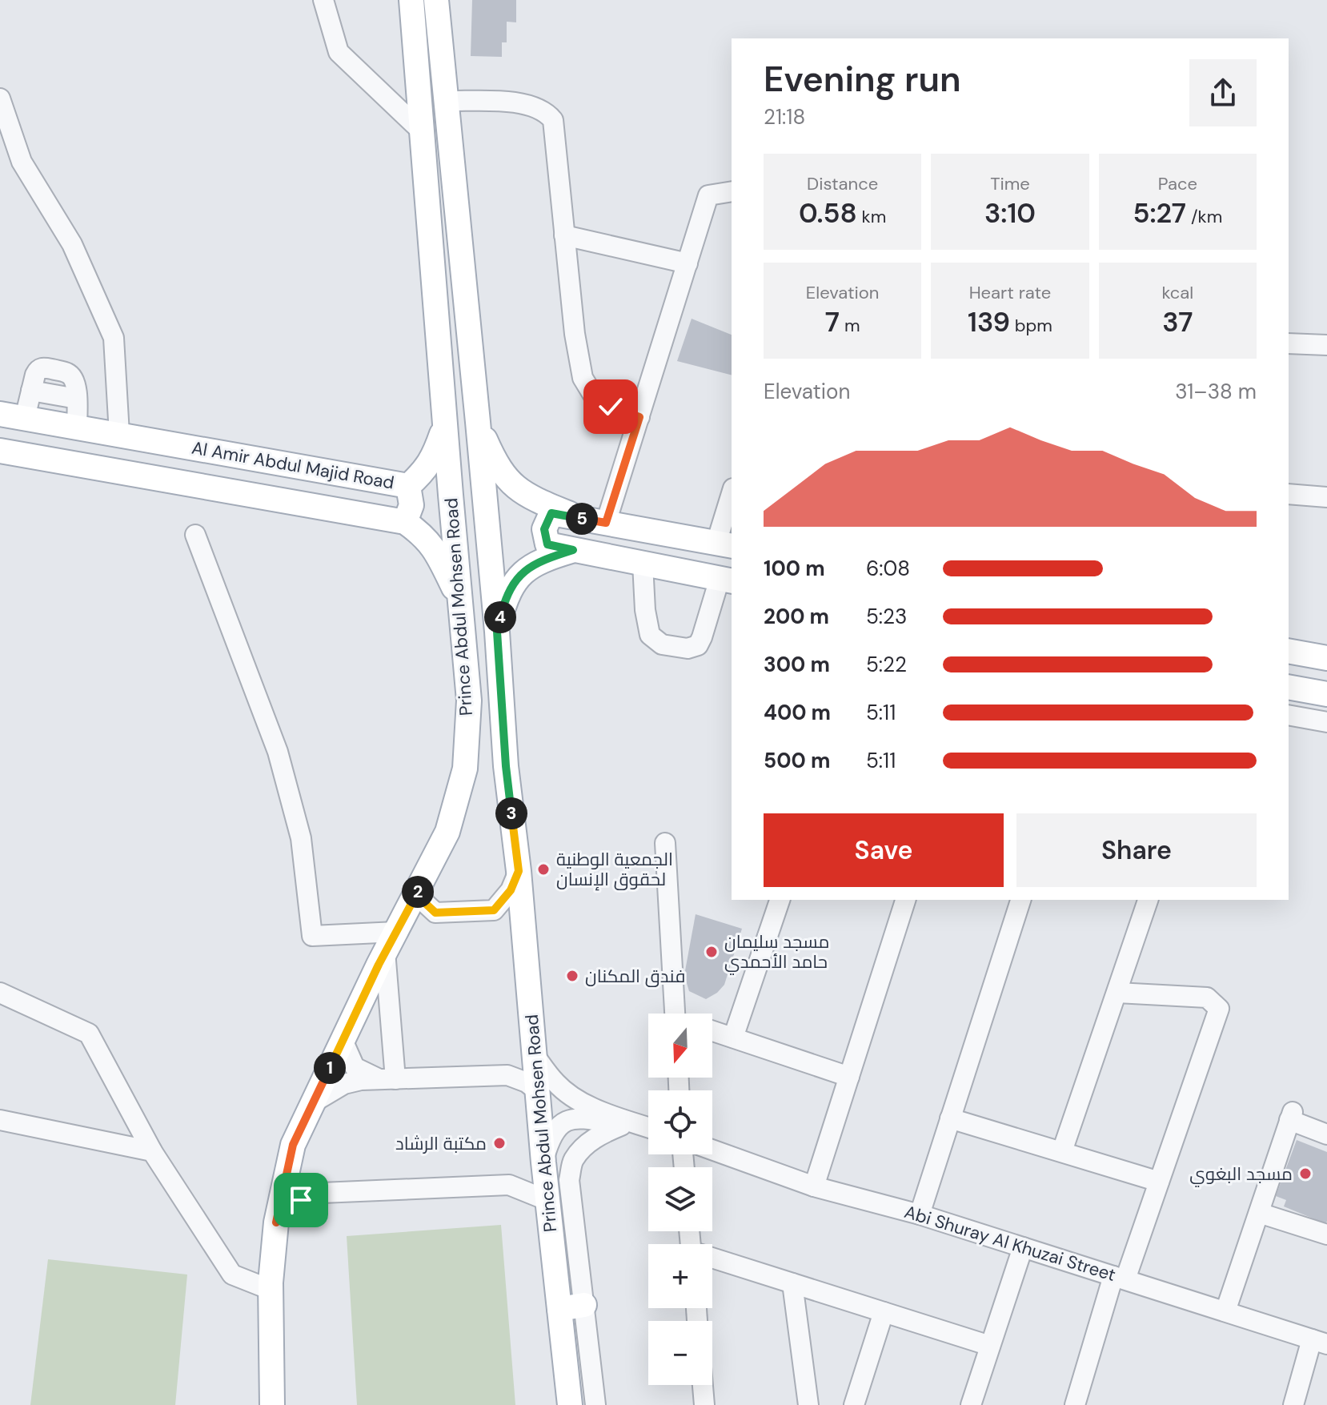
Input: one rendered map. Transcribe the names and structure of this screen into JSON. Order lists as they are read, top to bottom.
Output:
{
  "streets": {
    "main road": ["Al Amir Abdul Majid Road", "Prince Abdul Mohsen Road"],
    "street": ["Abi Shuray Al Khuzai Street"]
  },
  "places": [
    "الجمعية الوطنية لحقوق الإنسان",
    "مسجد سليمان حامد الأحمدي",
    "فندق المكنان",
    "مكتبة الرشاد",
    "مسجد البغوي"
  ],
  "north": "bottom",
  "page": {
    "heading": ["Evening run", "21:18"],
    "stats": [
      ["Distance", "0.58 km"],
      ["Time", "3:10"],
      ["Pace", "5:27 /km"],
      ["Elevation", "7 m"],
      ["Heart rate", "139 bpm"],
      ["kcal", "37"]
    ],
    "chart": ["Elevation", "31–38 m"],
    "pins": [
      "5",
      "4",
      "3",
      "2",
      "1"
    ],
    "list": [
      {
        "name": "100 m",
        "note": "6:08"
      },
      {
        "name": "200 m",
        "note": "5:23"
      },
      {
        "name": "300 m",
        "note": "5:22"
      },
      {
        "name": "400 m",
        "note": "5:11"
      },
      {
        "name": "500 m",
        "note": "5:11"
      }
    ],
    "buttons": ["Save", "Share"],
    "map_buttons": ["+", "−"]
  }
}
